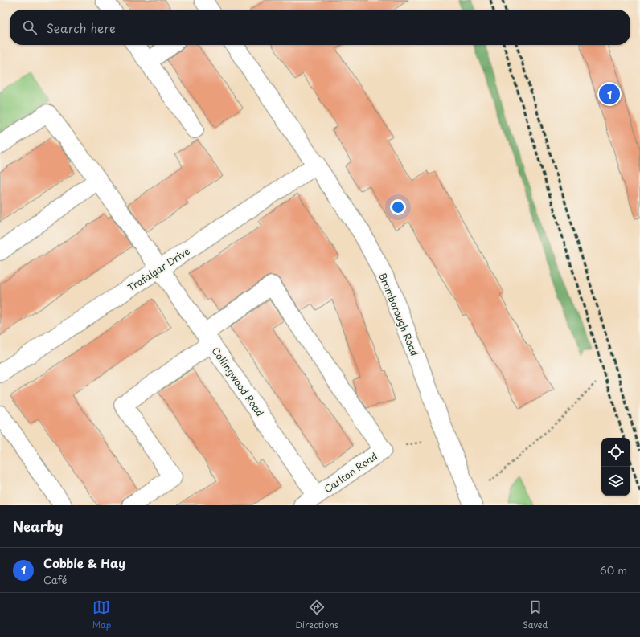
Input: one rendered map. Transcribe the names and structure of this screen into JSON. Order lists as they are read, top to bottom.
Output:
{
  "streets": {
    "street": [
      "Trafalgar Drive",
      "Bromborough Road",
      "Collingwood Road",
      "Carlton Road"
    ]
  },
  "crossings": [
    ["Trafalgar Drive", "Bromborough Road"],
    ["Trafalgar Drive", "Collingwood Road"],
    ["Collingwood Road", "Carlton Road"]
  ],
  "page": {
    "search": "Search here",
    "pins": "1",
    "heading": "Nearby",
    "list": [
      {
        "mark": "1",
        "name": "Cobble & Hay",
        "note": "Café",
        "value": "60 m"
      }
    ],
    "nav": ["Map", "Directions", "Saved"]
  }
}
